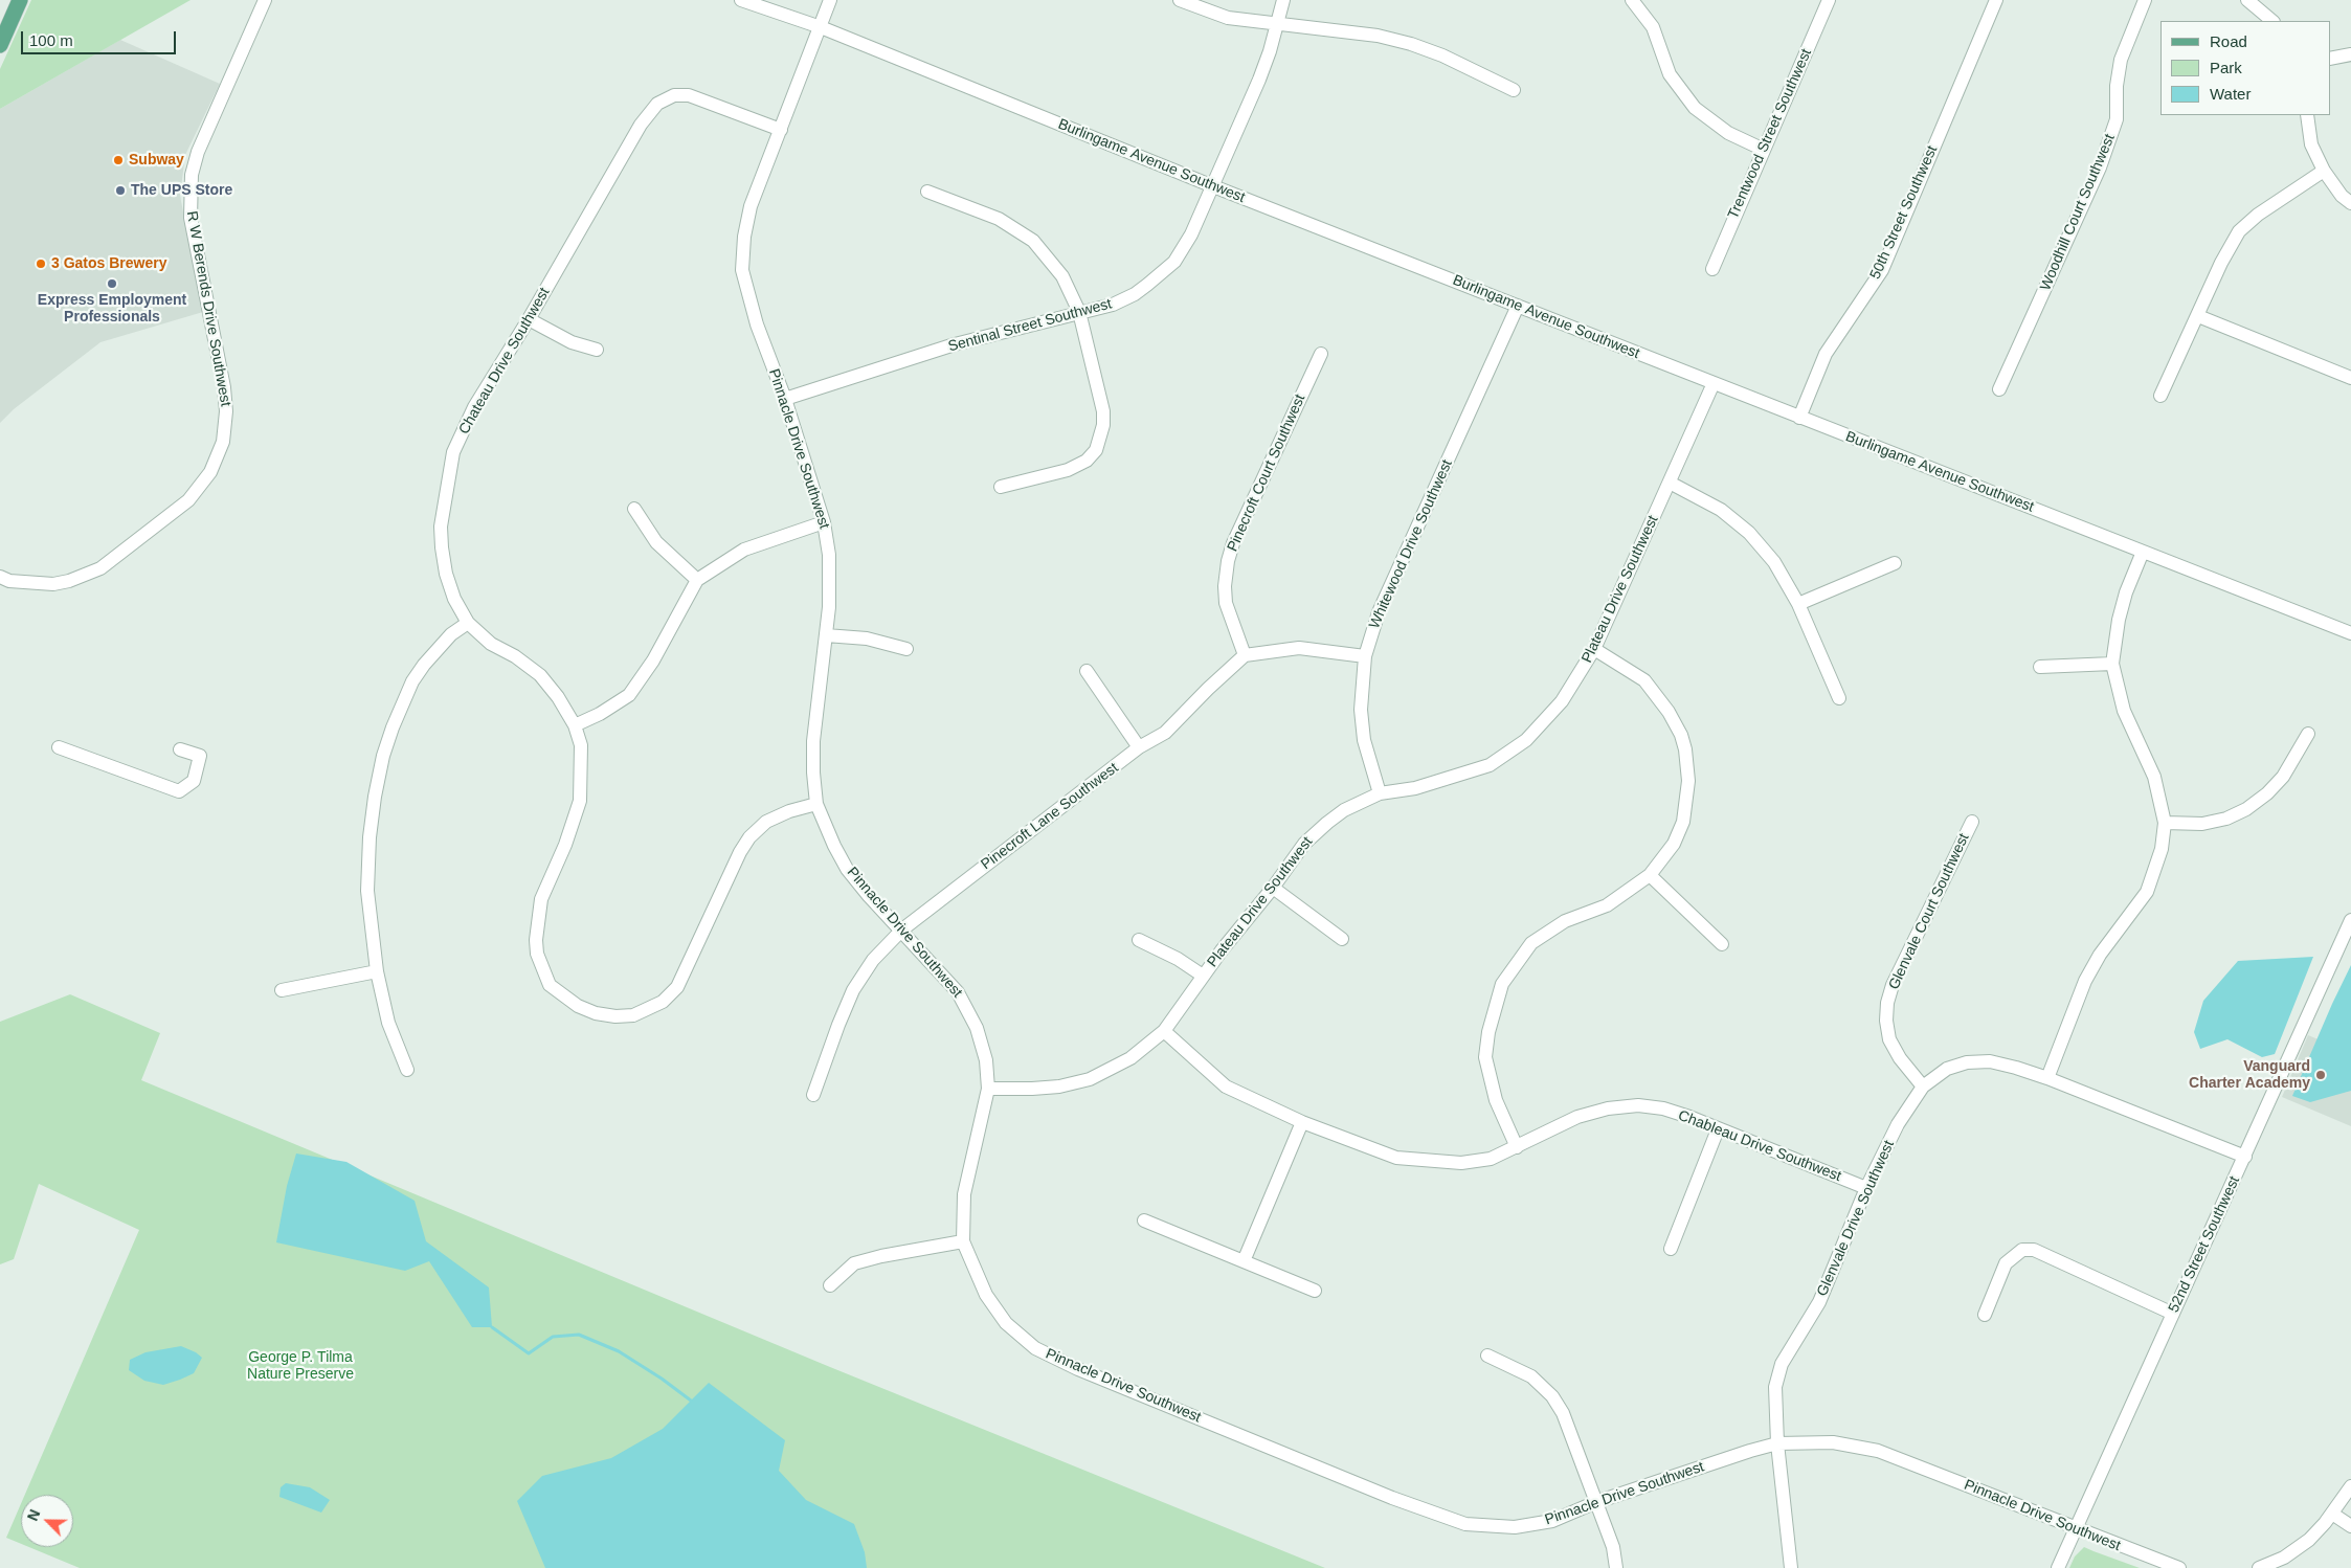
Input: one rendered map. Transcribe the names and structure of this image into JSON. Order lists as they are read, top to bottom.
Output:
{
  "streets": {
    "street": [
      "Trentwood Street Southwest",
      "Burlingame Avenue Southwest",
      "50th Street Southwest",
      "Woodhill Court Southwest",
      "R W Berends Drive Southwest",
      "Sentinal Street Southwest",
      "Chateau Drive Southwest",
      "Pinnacle Drive Southwest",
      "Pinecroft Court Southwest",
      "Whitewood Drive Southwest",
      "Plateau Drive Southwest",
      "Pinecroft Lane Southwest",
      "Glenvale Court Southwest",
      "Chableau Drive Southwest",
      "Glenvale Drive Southwest",
      "52nd Street Southwest"
    ]
  },
  "crossings": [
    ["Burlingame Avenue Southwest", "50th Street Southwest"],
    ["Burlingame Avenue Southwest", "Sentinal Street Southwest"],
    ["Burlingame Avenue Southwest", "Pinnacle Drive Southwest"],
    ["Burlingame Avenue Southwest", "Whitewood Drive Southwest"],
    ["Burlingame Avenue Southwest", "Plateau Drive Southwest"],
    ["Sentinal Street Southwest", "Pinnacle Drive Southwest"],
    ["Chateau Drive Southwest", "Pinnacle Drive Southwest"],
    ["Pinnacle Drive Southwest", "Plateau Drive Southwest"],
    ["Pinnacle Drive Southwest", "Pinecroft Lane Southwest"],
    ["Pinnacle Drive Southwest", "Glenvale Drive Southwest"],
    ["Pinnacle Drive Southwest", "52nd Street Southwest"],
    ["Pinecroft Court Southwest", "Pinecroft Lane Southwest"],
    ["Whitewood Drive Southwest", "Plateau Drive Southwest"],
    ["Plateau Drive Southwest", "Chableau Drive Southwest"],
    ["Glenvale Court Southwest", "Glenvale Drive Southwest"],
    ["Chableau Drive Southwest", "Glenvale Drive Southwest"],
    ["Glenvale Drive Southwest", "52nd Street Southwest"]
  ],
  "parks": ["George P. Tilma Nature Preserve"],
  "places": [
    "Subway",
    "The UPS Store",
    "3 Gatos Brewery",
    "Express Employment Professionals",
    "Vanguard Charter Academy"
  ],
  "legend": ["Road", "Park", "Water"],
  "scale_bar": "100 m",
  "north": "top left"
}
